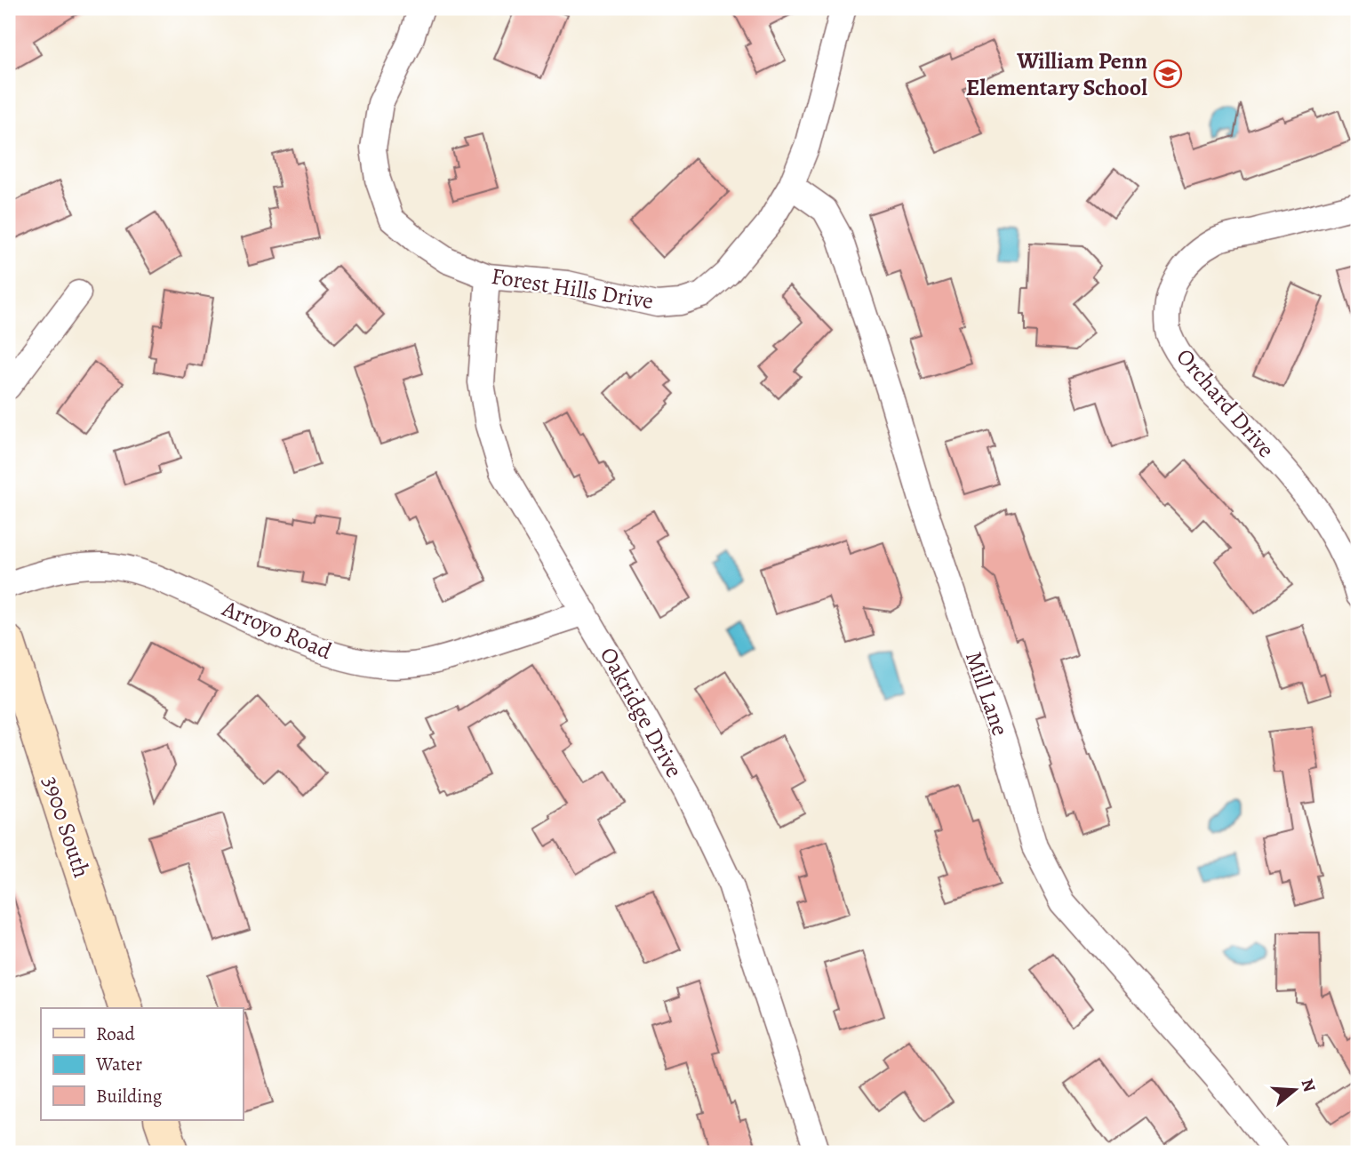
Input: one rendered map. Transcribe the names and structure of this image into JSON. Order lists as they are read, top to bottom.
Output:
{
  "streets": {
    "main road": ["3900 South"],
    "street": [
      "Forest Hills Drive",
      "Orchard Drive",
      "Arroyo Road",
      "Mill Lane",
      "Oakridge Drive"
    ]
  },
  "crossings": [
    ["Forest Hills Drive", "Mill Lane"],
    ["Forest Hills Drive", "Oakridge Drive"],
    ["Arroyo Road", "Oakridge Drive"]
  ],
  "places": {
    "school or university": ["William Penn Elementary School"]
  },
  "legend": ["Road", "Water", "Building"],
  "north": "right"
}
